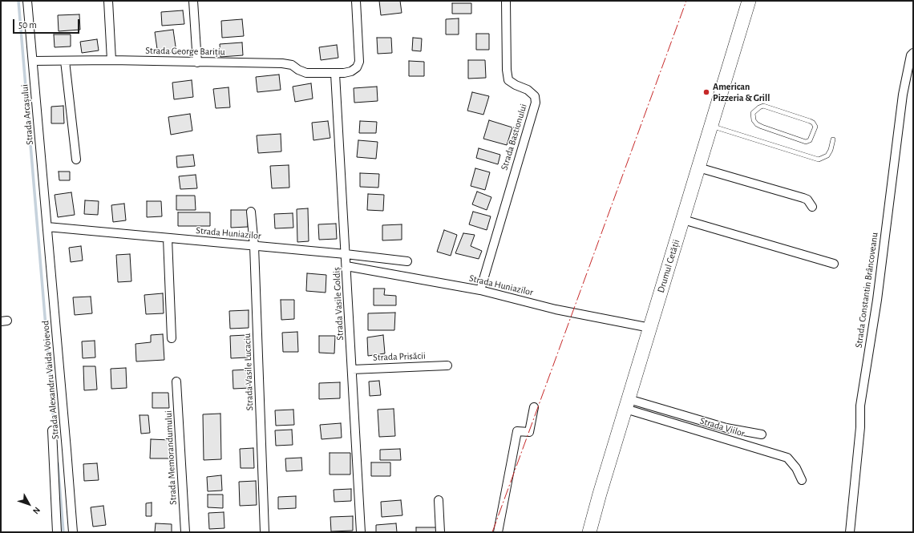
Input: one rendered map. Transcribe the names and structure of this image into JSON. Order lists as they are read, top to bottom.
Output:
{
  "streets": {
    "highway": ["Drumul Cetății"],
    "street": [
      "Strada George Barițiu",
      "Strada Arcașului",
      "Strada Bastionului",
      "Strada Huniazilor",
      "Strada Constantin Brâncoveanu",
      "Strada Vasile Goldiș",
      "Strada Prisăcii",
      "Strada Vasile Lucaciu",
      "Strada Alexandru Vaida Voievod",
      "Strada Viilor",
      "Strada Memorandumului"
    ]
  },
  "crossings": [
    ["Strada George Barițiu", "Strada Arcașului"],
    ["Strada George Barițiu", "Strada Vasile Goldiș"],
    ["Strada Arcașului", "Strada Huniazilor"],
    ["Strada Arcașului", "Strada Alexandru Vaida Voievod"],
    ["Strada Bastionului", "Strada Huniazilor"],
    ["Strada Huniazilor", "Drumul Cetății"],
    ["Strada Huniazilor", "Strada Vasile Goldiș"],
    ["Strada Huniazilor", "Strada Vasile Lucaciu"],
    ["Strada Huniazilor", "Strada Alexandru Vaida Voievod"],
    ["Drumul Cetății", "Strada Viilor"],
    ["Strada Vasile Goldiș", "Strada Prisăcii"]
  ],
  "places": ["American Pizzeria & Grill"],
  "scale_bar": "50 m",
  "north": "bottom right"
}
